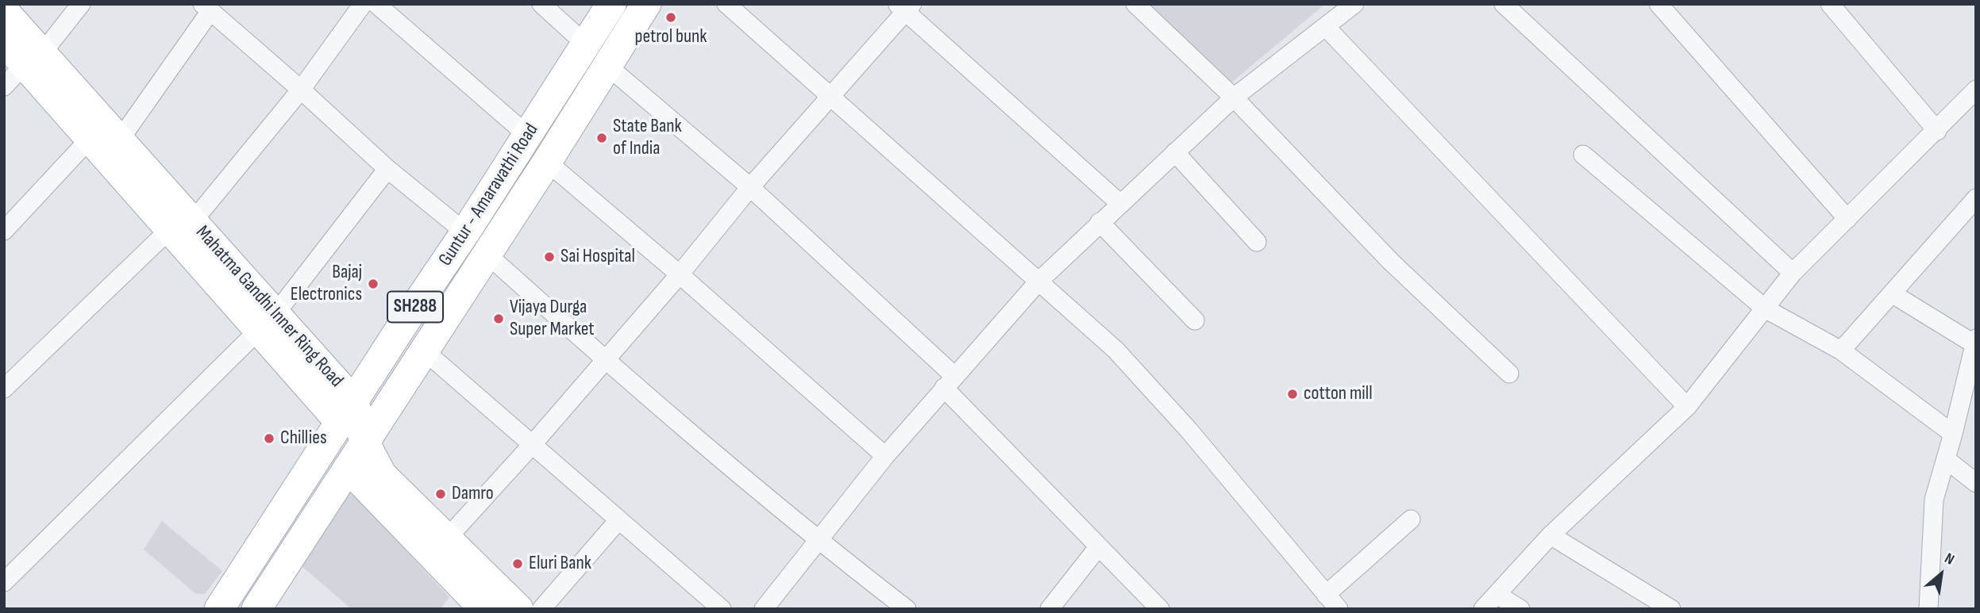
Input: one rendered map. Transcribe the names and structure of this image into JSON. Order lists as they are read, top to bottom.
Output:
{
  "streets": {
    "main road": ["Guntur - Amaravathi Road", "Mahatma Gandhi Inner Ring Road", "SH288"]
  },
  "crossings": [
    ["Guntur - Amaravathi Road", "Mahatma Gandhi Inner Ring Road"]
  ],
  "places": [
    "petrol bunk",
    "State Bank of India",
    "Sai Hospital",
    "Bajaj Electronics",
    "Vijaya Durga Super Market",
    "cotton mill",
    "Chillies",
    "Damro",
    "Eluri Bank"
  ],
  "north": "top right"
}
